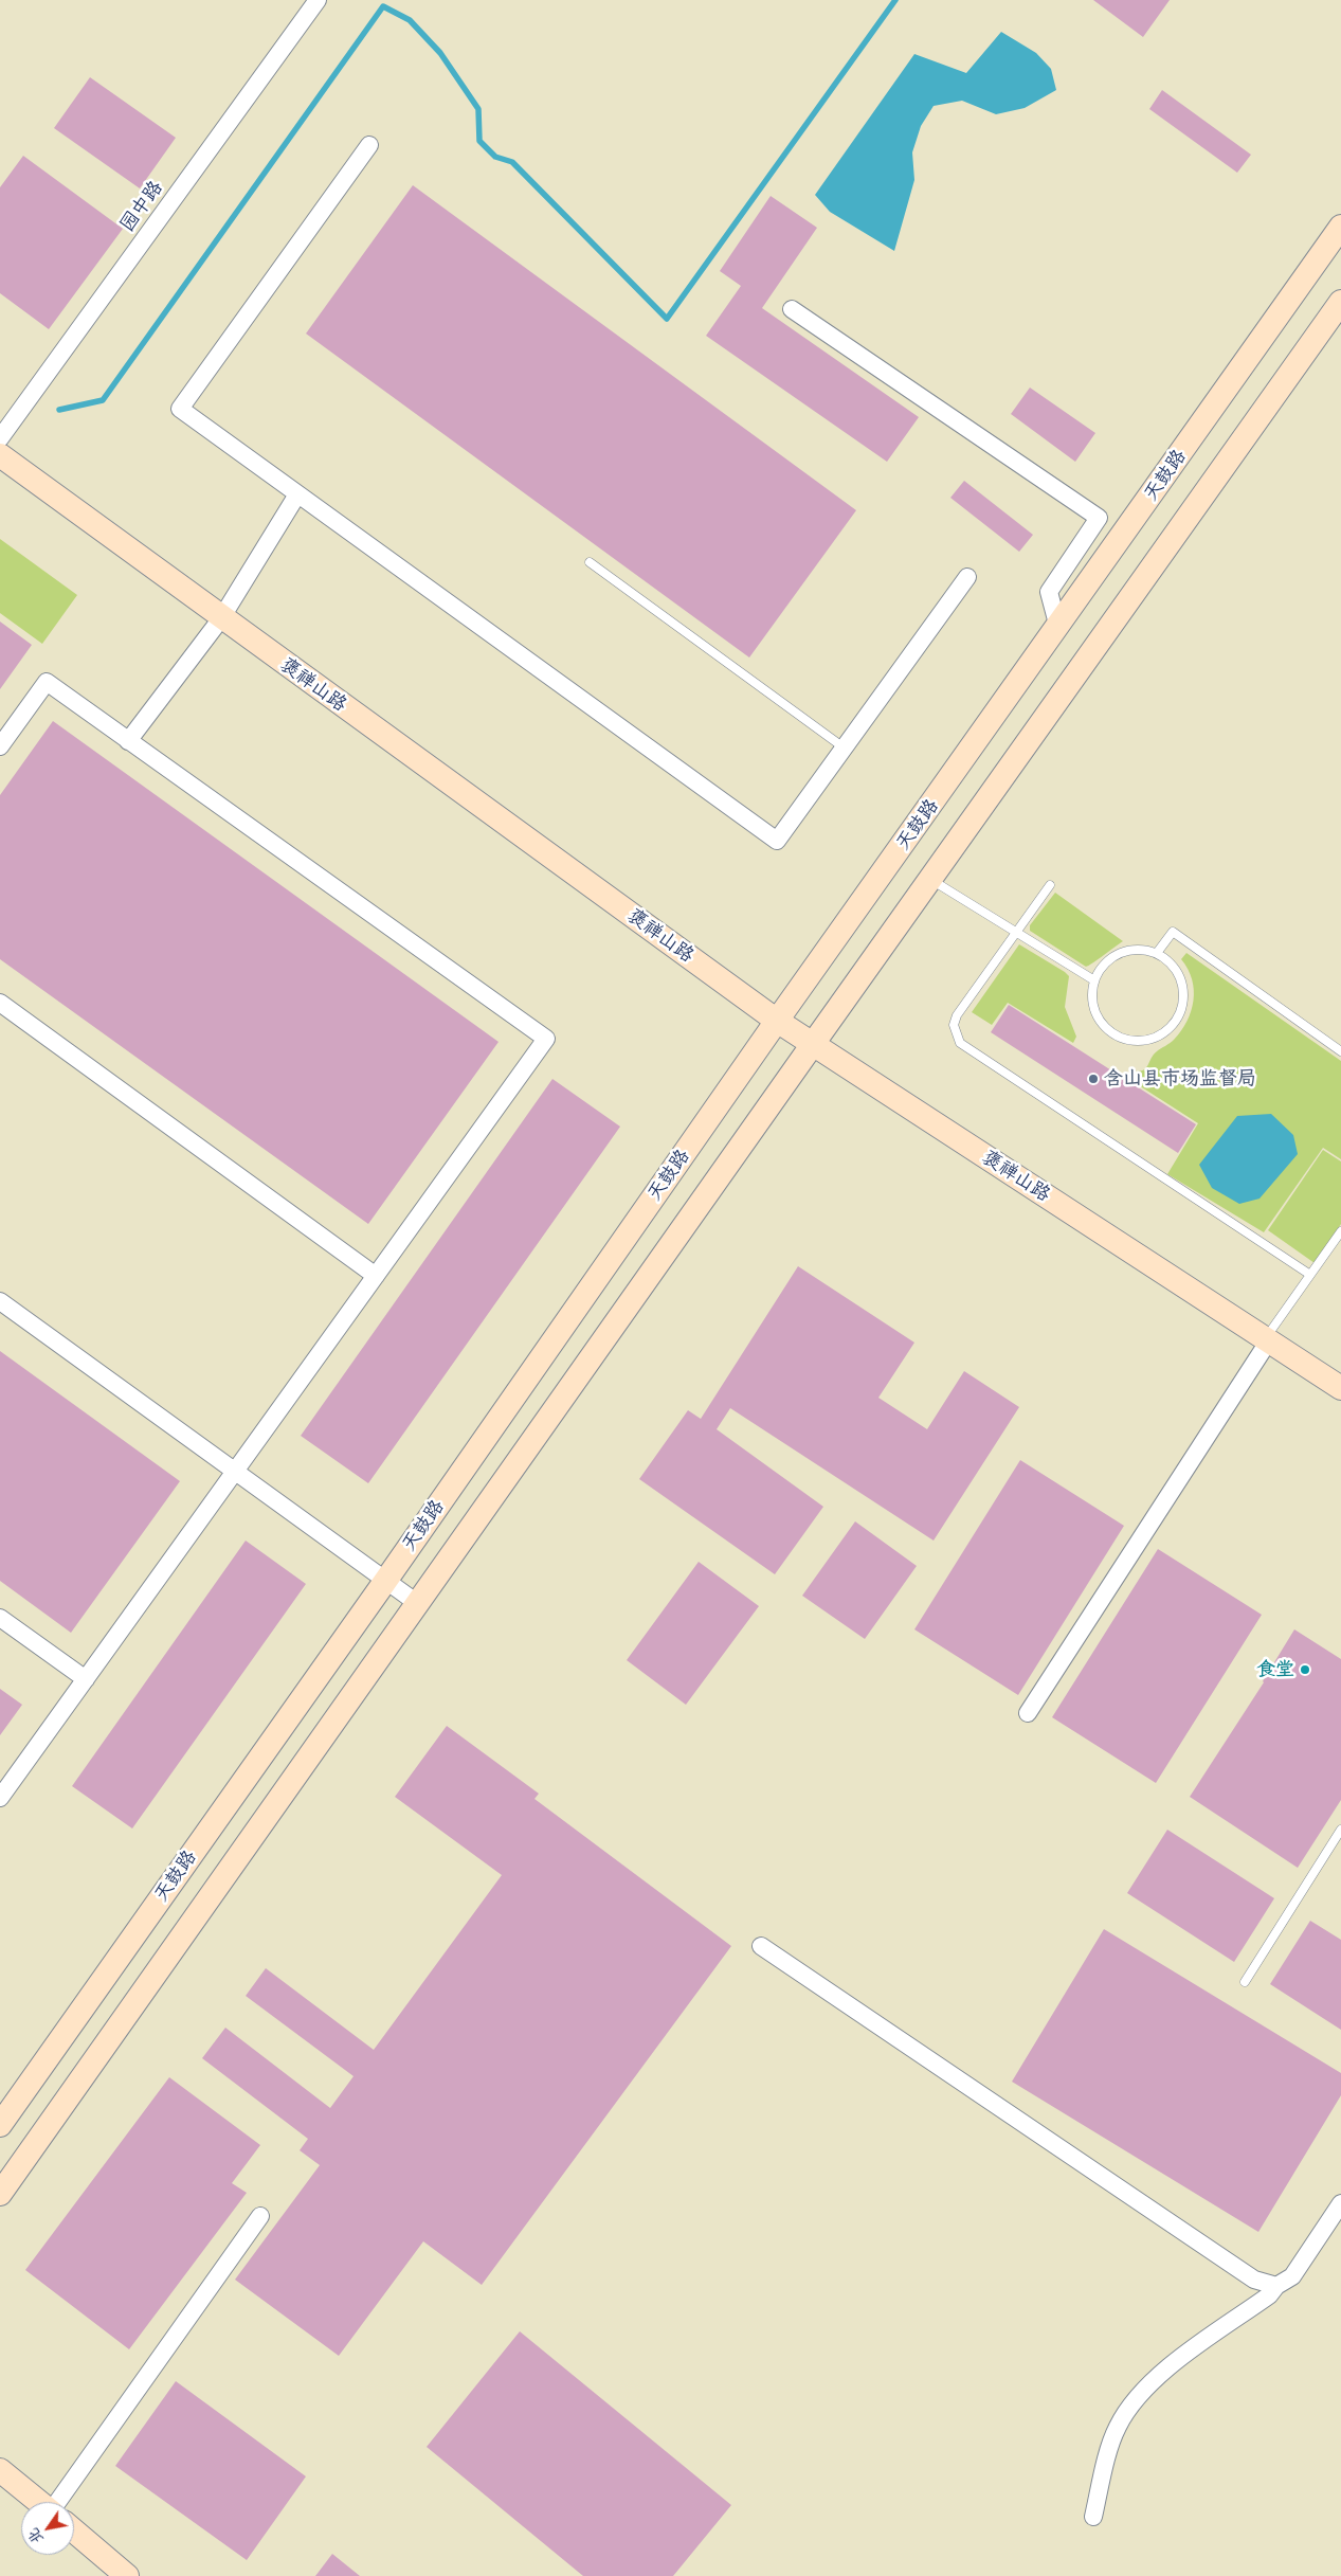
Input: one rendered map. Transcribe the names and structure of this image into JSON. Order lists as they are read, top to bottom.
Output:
{
  "streets": {
    "main road": ["天鼓路", "褒禅山路"],
    "street": ["园中路"]
  },
  "crossings": [
    ["天鼓路", "褒禅山路"]
  ],
  "places": ["含山县市场监督局", "食堂"],
  "north": "bottom left"
}
